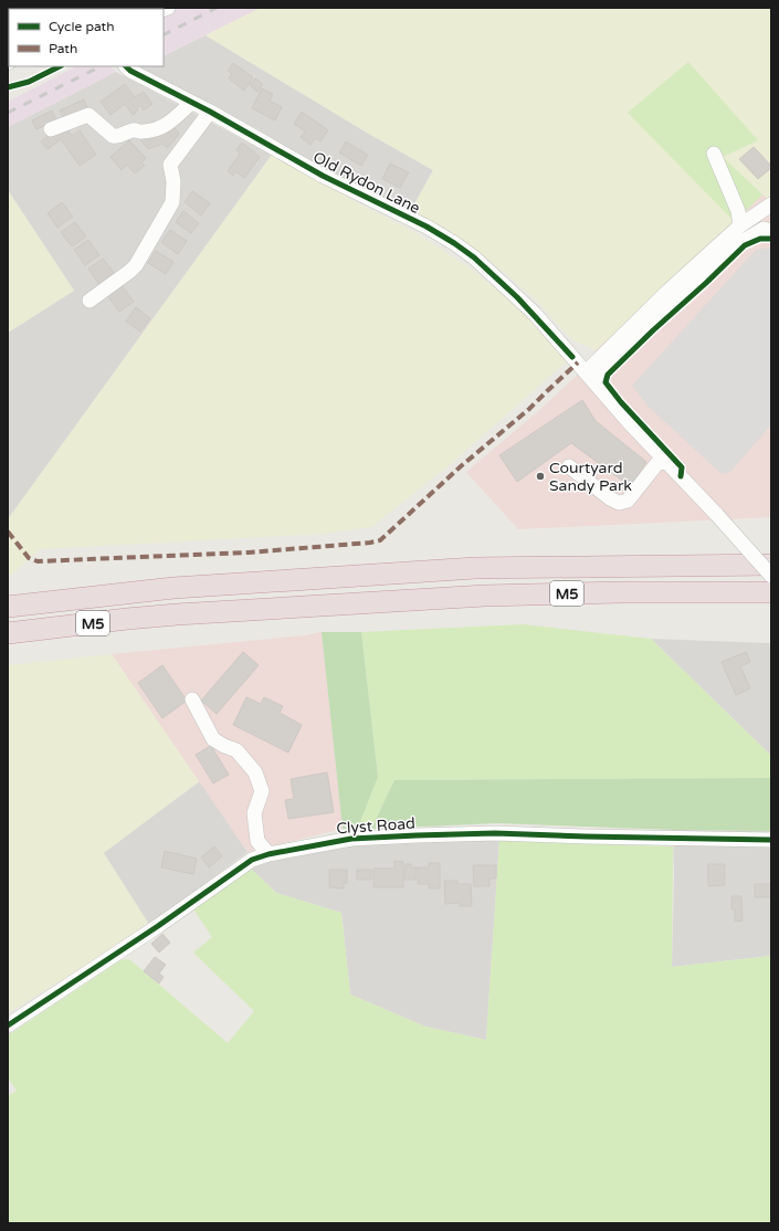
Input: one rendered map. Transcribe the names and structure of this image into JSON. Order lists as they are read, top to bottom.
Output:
{
  "streets": {
    "highway": ["M5"],
    "street": ["Old Rydon Lane", "Clyst Road"]
  },
  "places": ["Courtyard Sandy Park"],
  "legend": ["Cycle path", "Path"]
}
